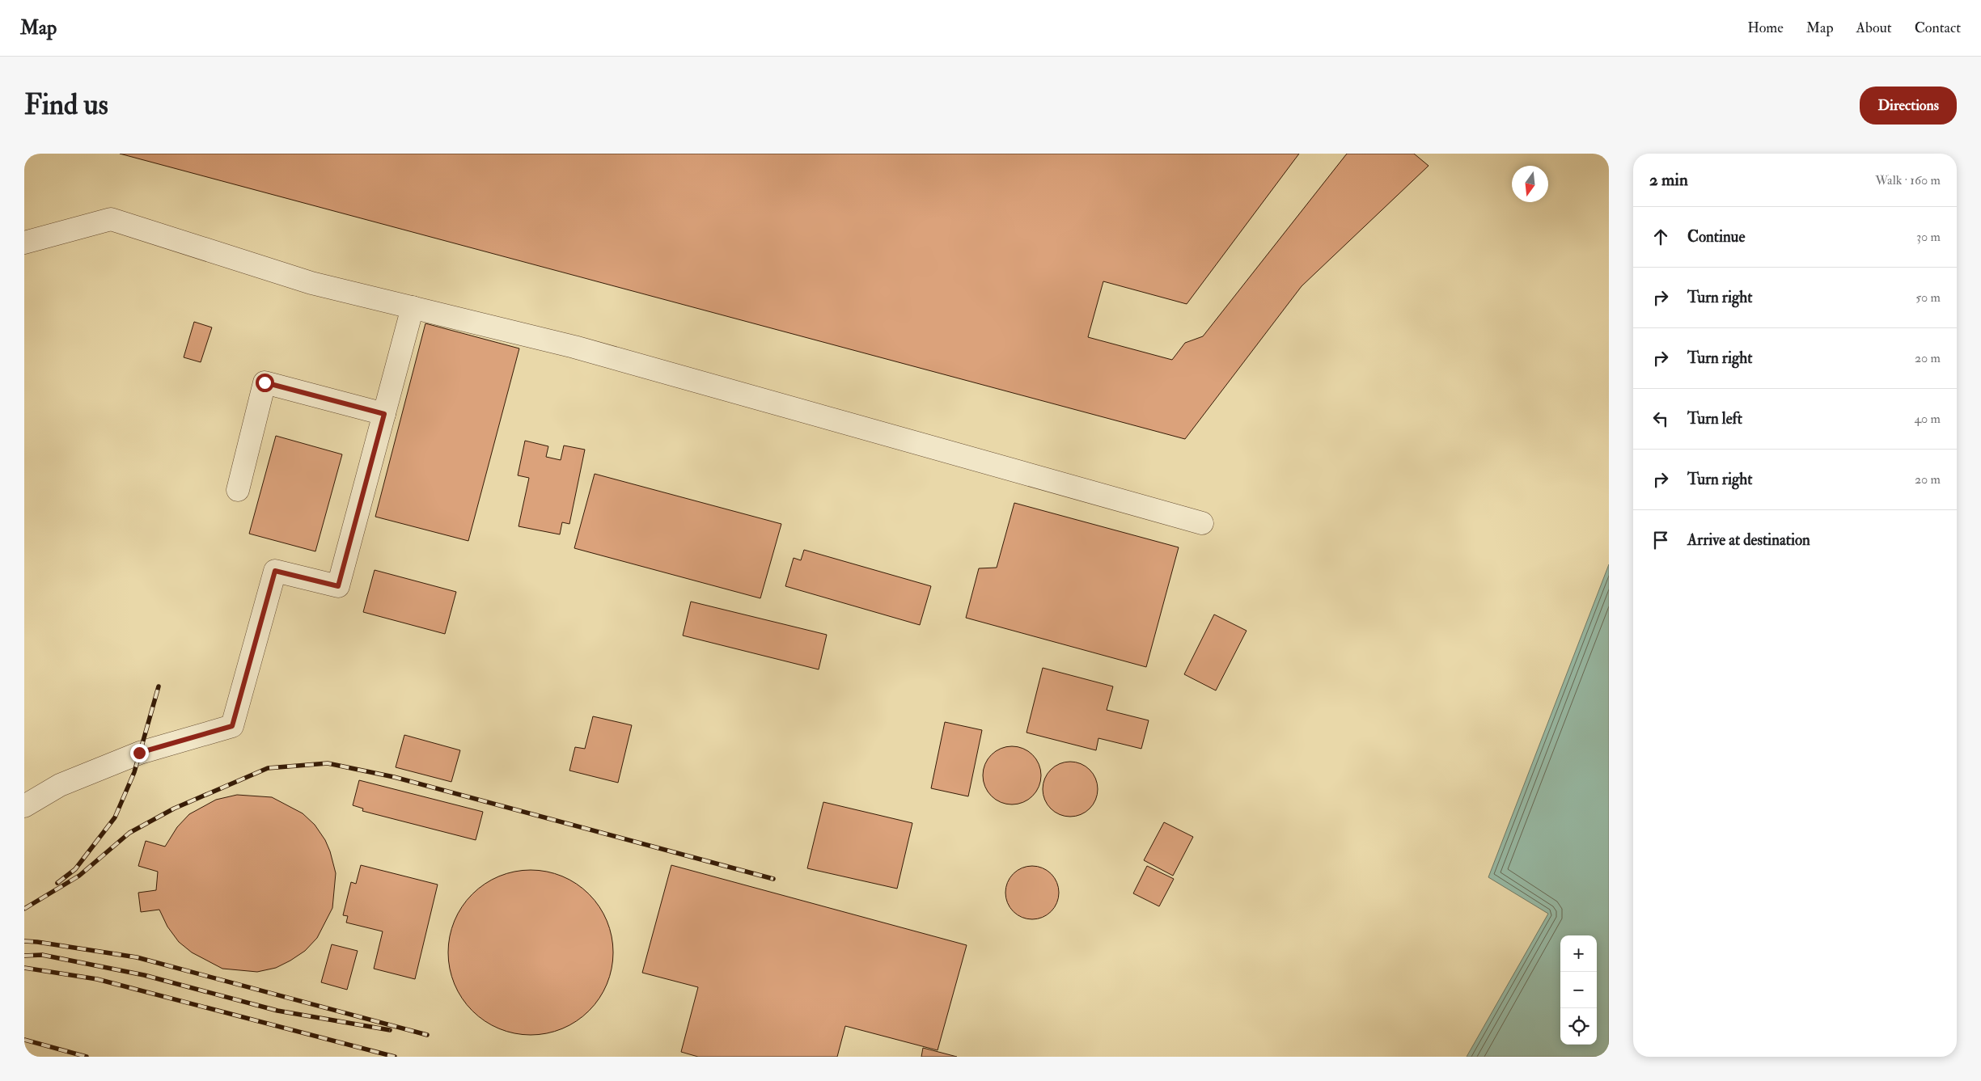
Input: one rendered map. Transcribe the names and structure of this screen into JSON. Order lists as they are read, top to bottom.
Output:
{
  "north": "bottom",
  "page": {
    "header": "Map",
    "nav": [
      "Home",
      "Map",
      "About",
      "Contact"
    ],
    "buttons": "Directions",
    "title": "Find us",
    "heading": ["2 min", "Walk · 160 m"],
    "list": [
      ["Continue", "30 m"],
      ["Turn right", "50 m"],
      ["Turn right", "20 m"],
      ["Turn left", "40 m"],
      ["Turn right", "20 m"],
      "Arrive at destination"
    ],
    "map_buttons": ["+", "−"]
  }
}
